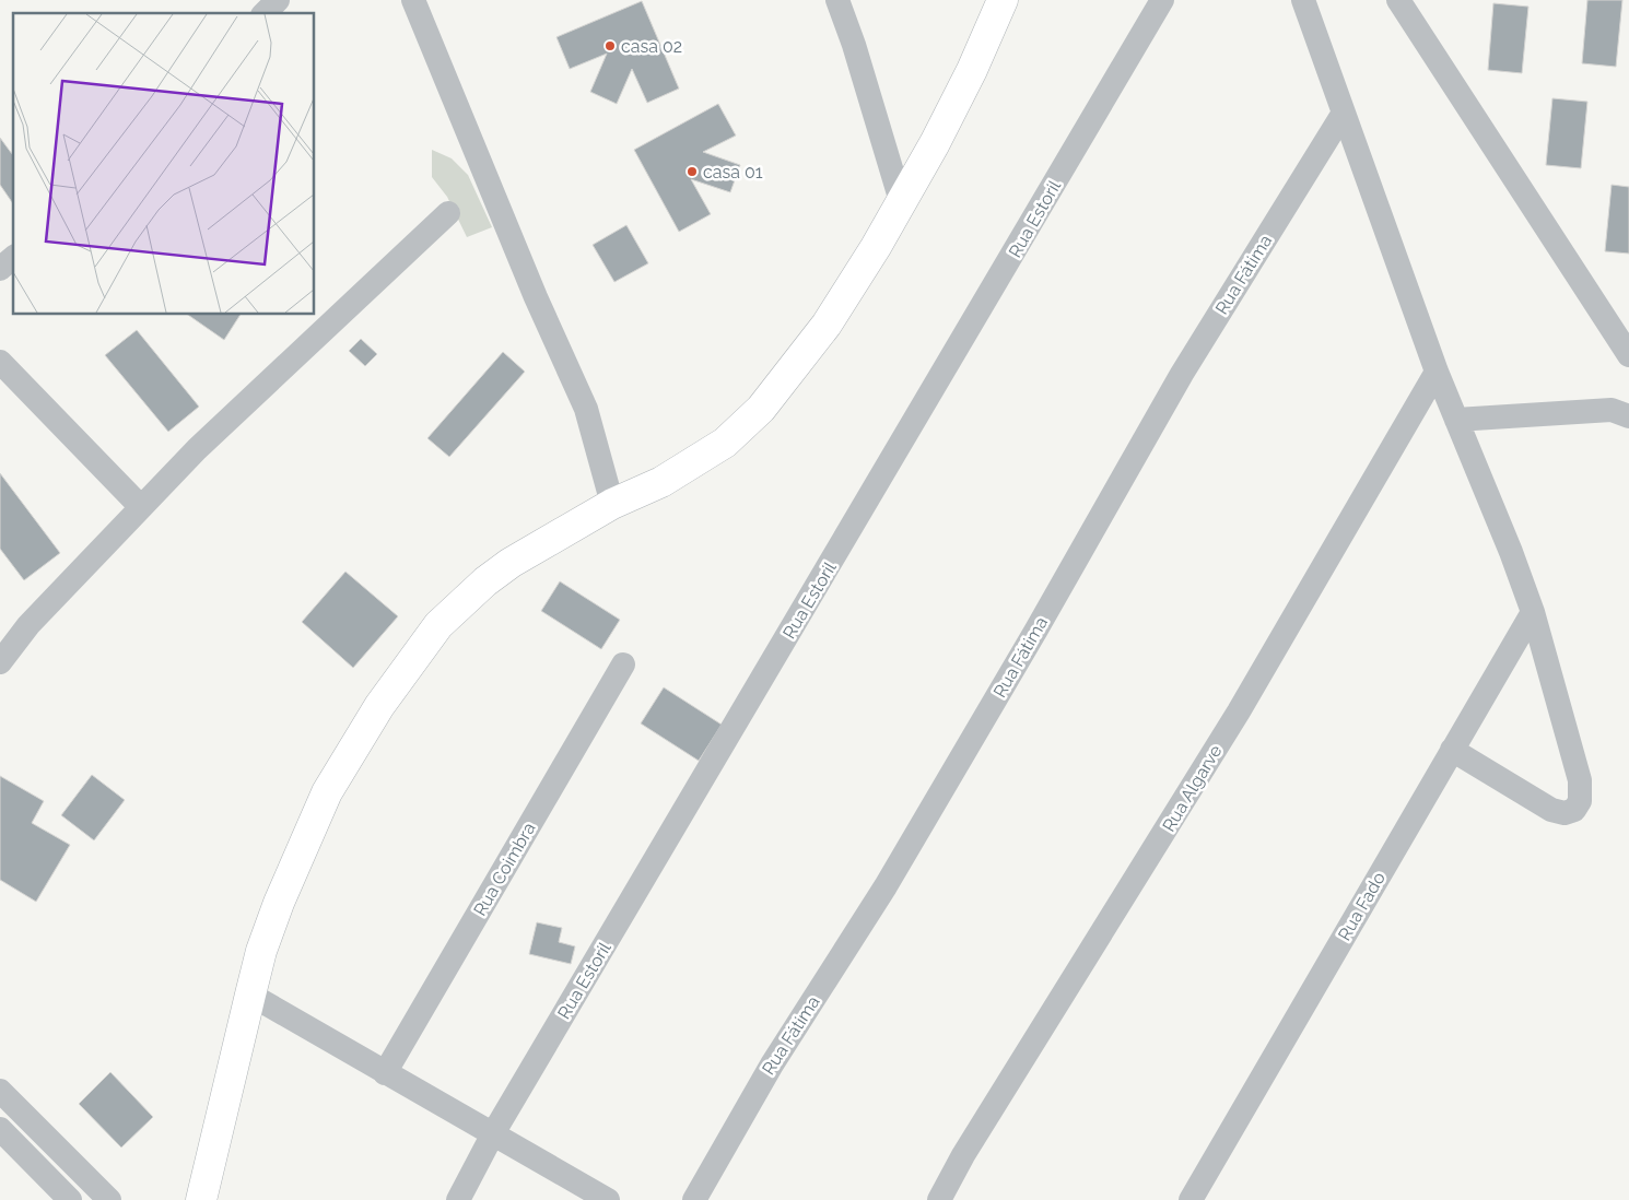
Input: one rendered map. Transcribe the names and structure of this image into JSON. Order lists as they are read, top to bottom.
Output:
{
  "streets": {
    "street": [
      "Rua Estoril",
      "Rua Fátima",
      "Rua Algarve",
      "Rua Coimbra",
      "Rua Fado"
    ]
  },
  "places": ["casa 02", "casa 01"]
}
